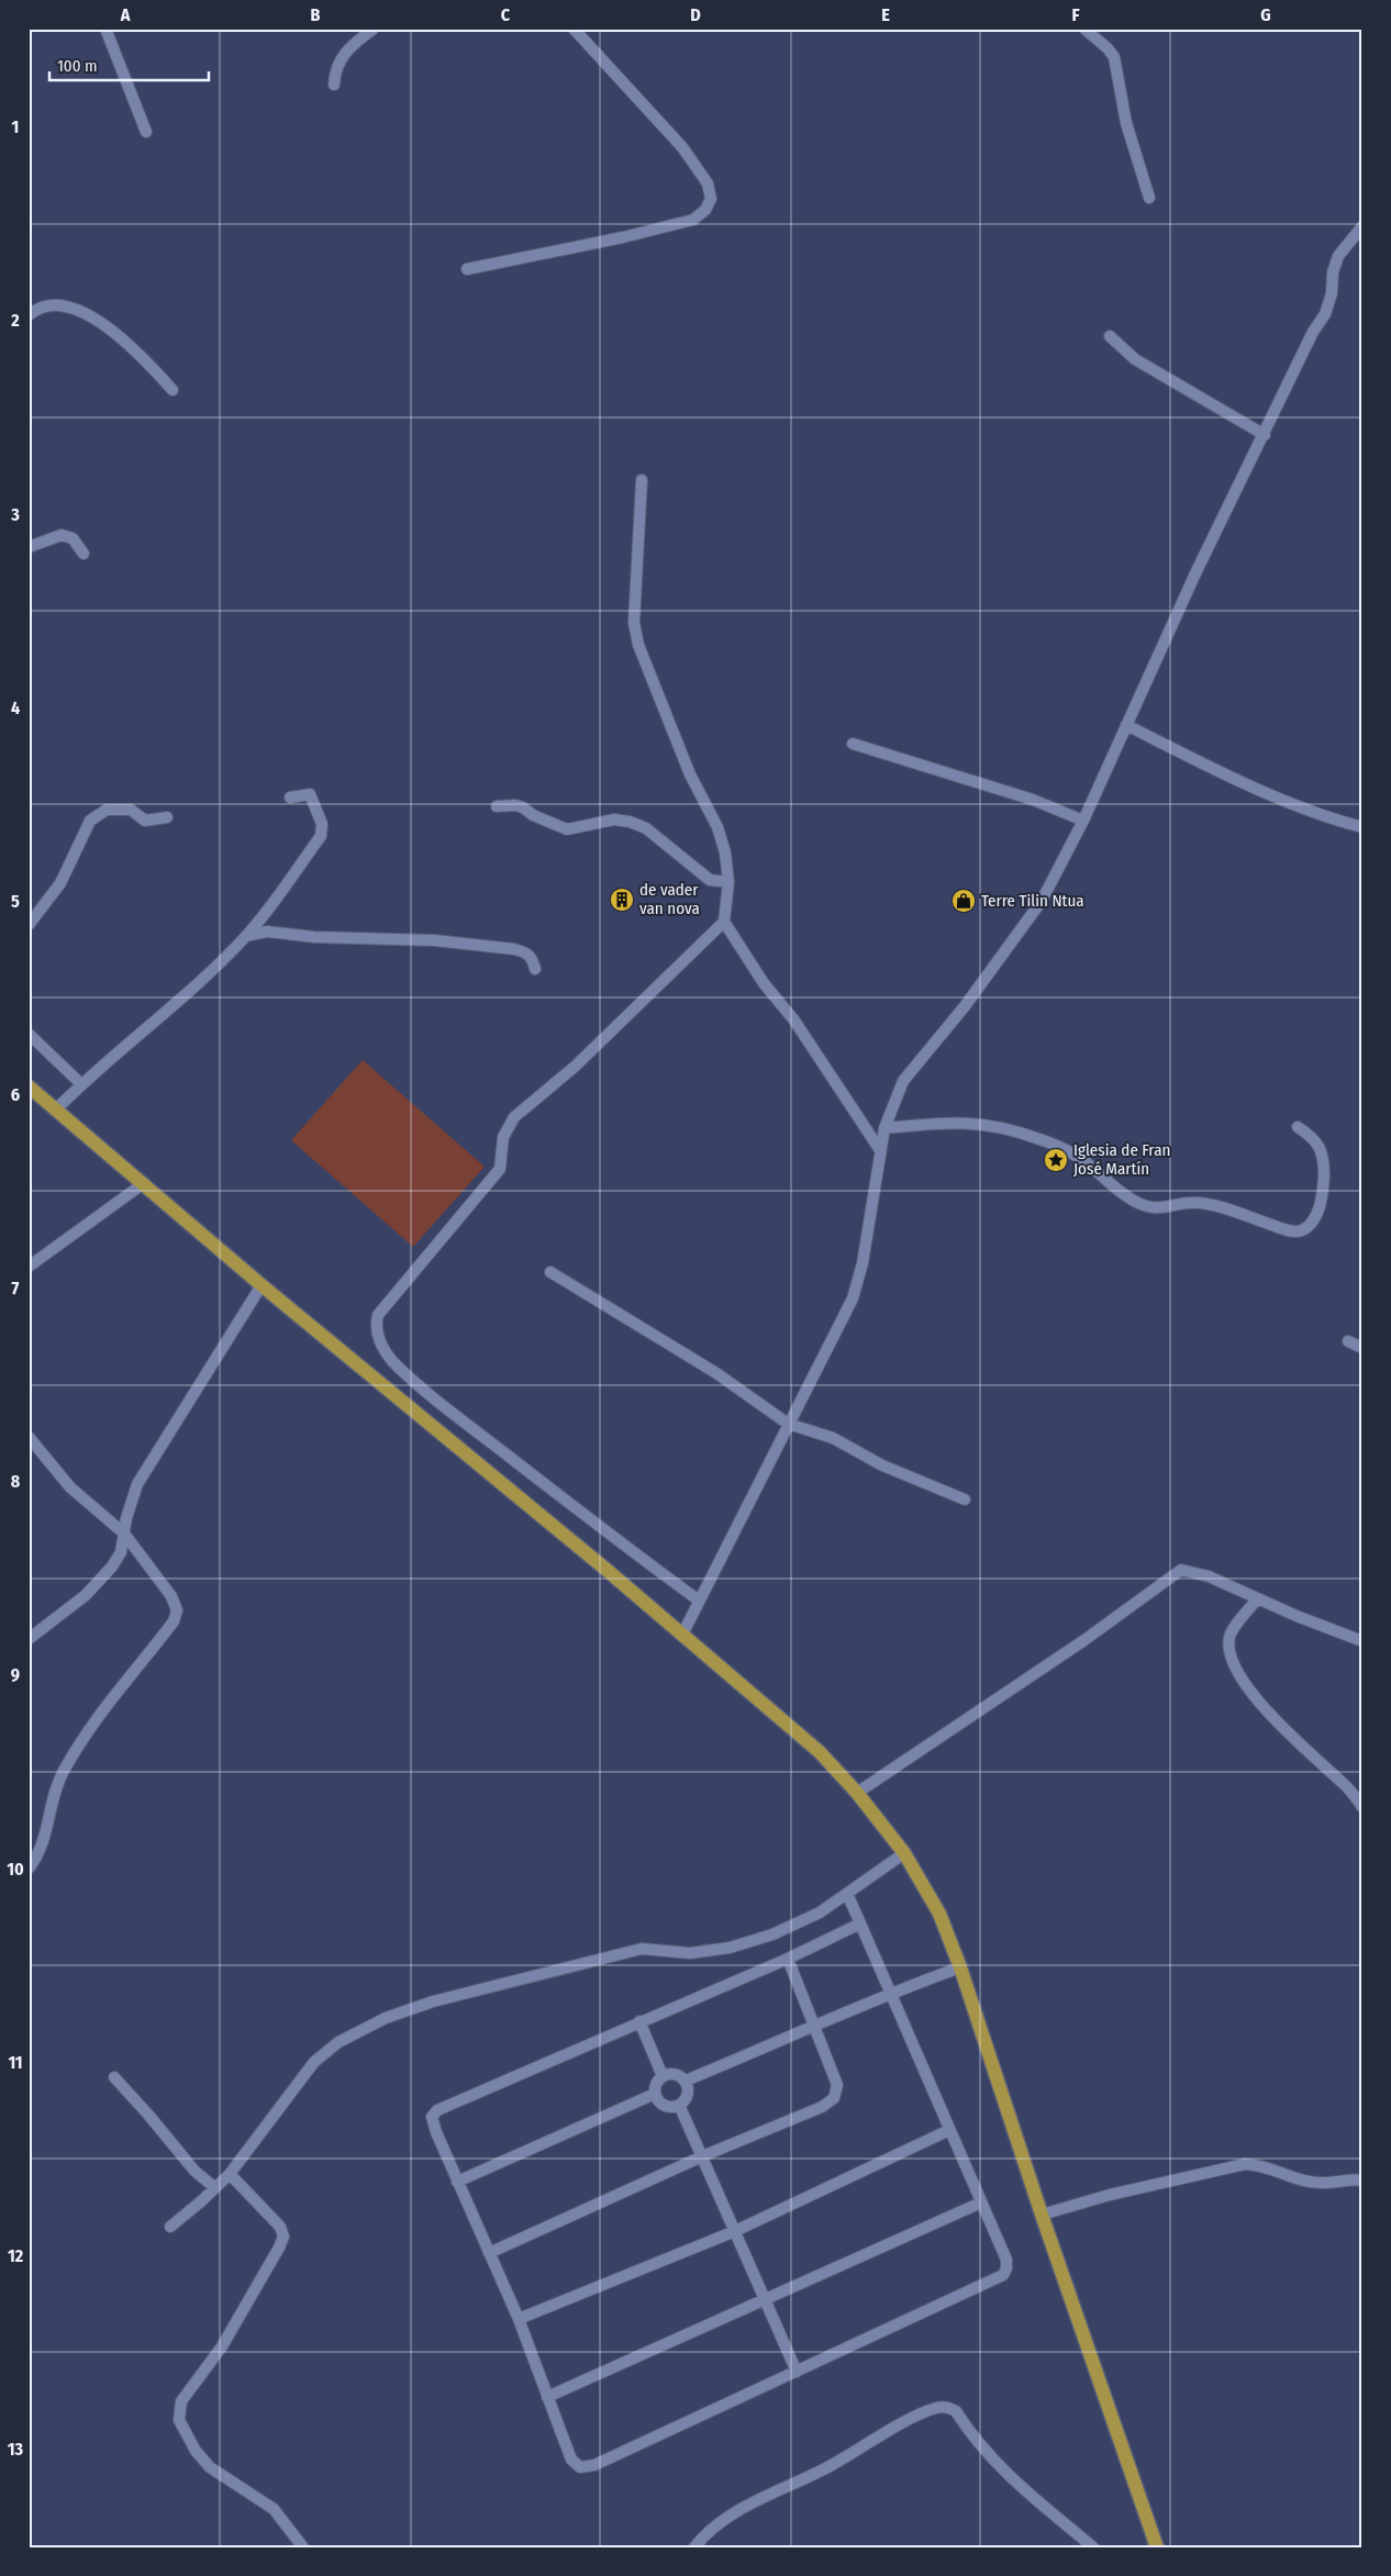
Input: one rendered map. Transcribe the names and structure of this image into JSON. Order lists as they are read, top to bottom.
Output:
{
  "places": {
    "building": ["de vader van nova"],
    "shop": ["Terre Tilin Ntua"],
    "place": ["Iglesia de Fran José Martín"]
  },
  "scale_bar": "100 m",
  "grid": {
    "columns": [
      "A",
      "B",
      "C",
      "D",
      "E",
      "F",
      "G"
    ],
    "rows": [
      "1",
      "2",
      "3",
      "4",
      "5",
      "6",
      "7",
      "8",
      "9",
      "10",
      "11",
      "12",
      "13"
    ]
  }
}
